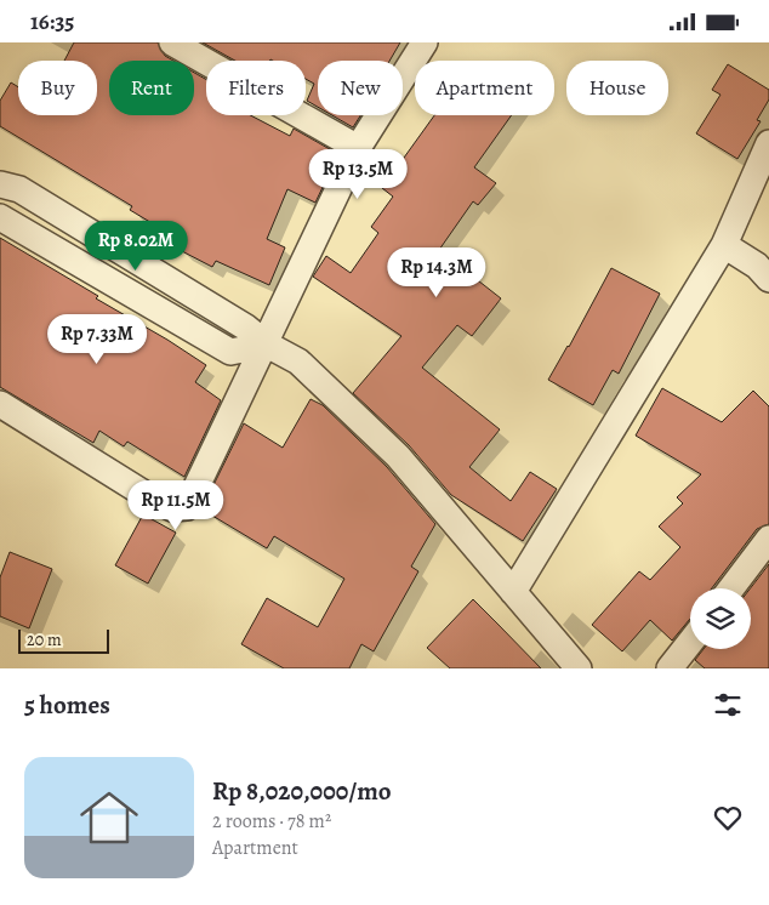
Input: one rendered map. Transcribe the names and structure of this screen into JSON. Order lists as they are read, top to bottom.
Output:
{
  "scale_bar": "20 m",
  "page": {
    "status": "16:35",
    "chip": [
      "Buy",
      "Rent",
      "Filters",
      "New",
      "Apartment",
      "House"
    ],
    "price": [
      "Rp 13.5M",
      "Rp 8.02M",
      "Rp 14.3M",
      "Rp 7.33M",
      "Rp 11.5M"
    ],
    "scale": "20 m",
    "heading": "5 homes",
    "list": [
      {
        "name": "Rp 8,020,000/mo",
        "note": "2 rooms · 78 m² · Apartment"
      }
    ]
  }
}
